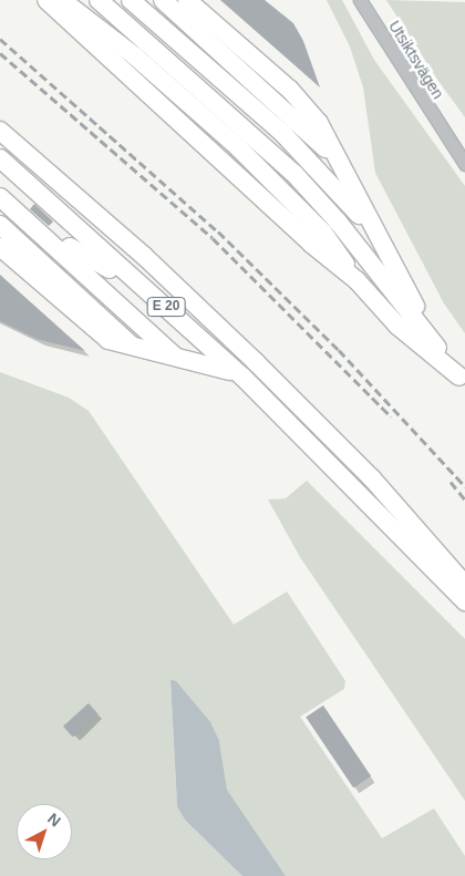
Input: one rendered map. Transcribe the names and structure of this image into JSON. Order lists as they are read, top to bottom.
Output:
{
  "streets": {
    "highway": ["E 20"],
    "street": ["Utsiktsvägen"]
  },
  "north": "top right"
}
